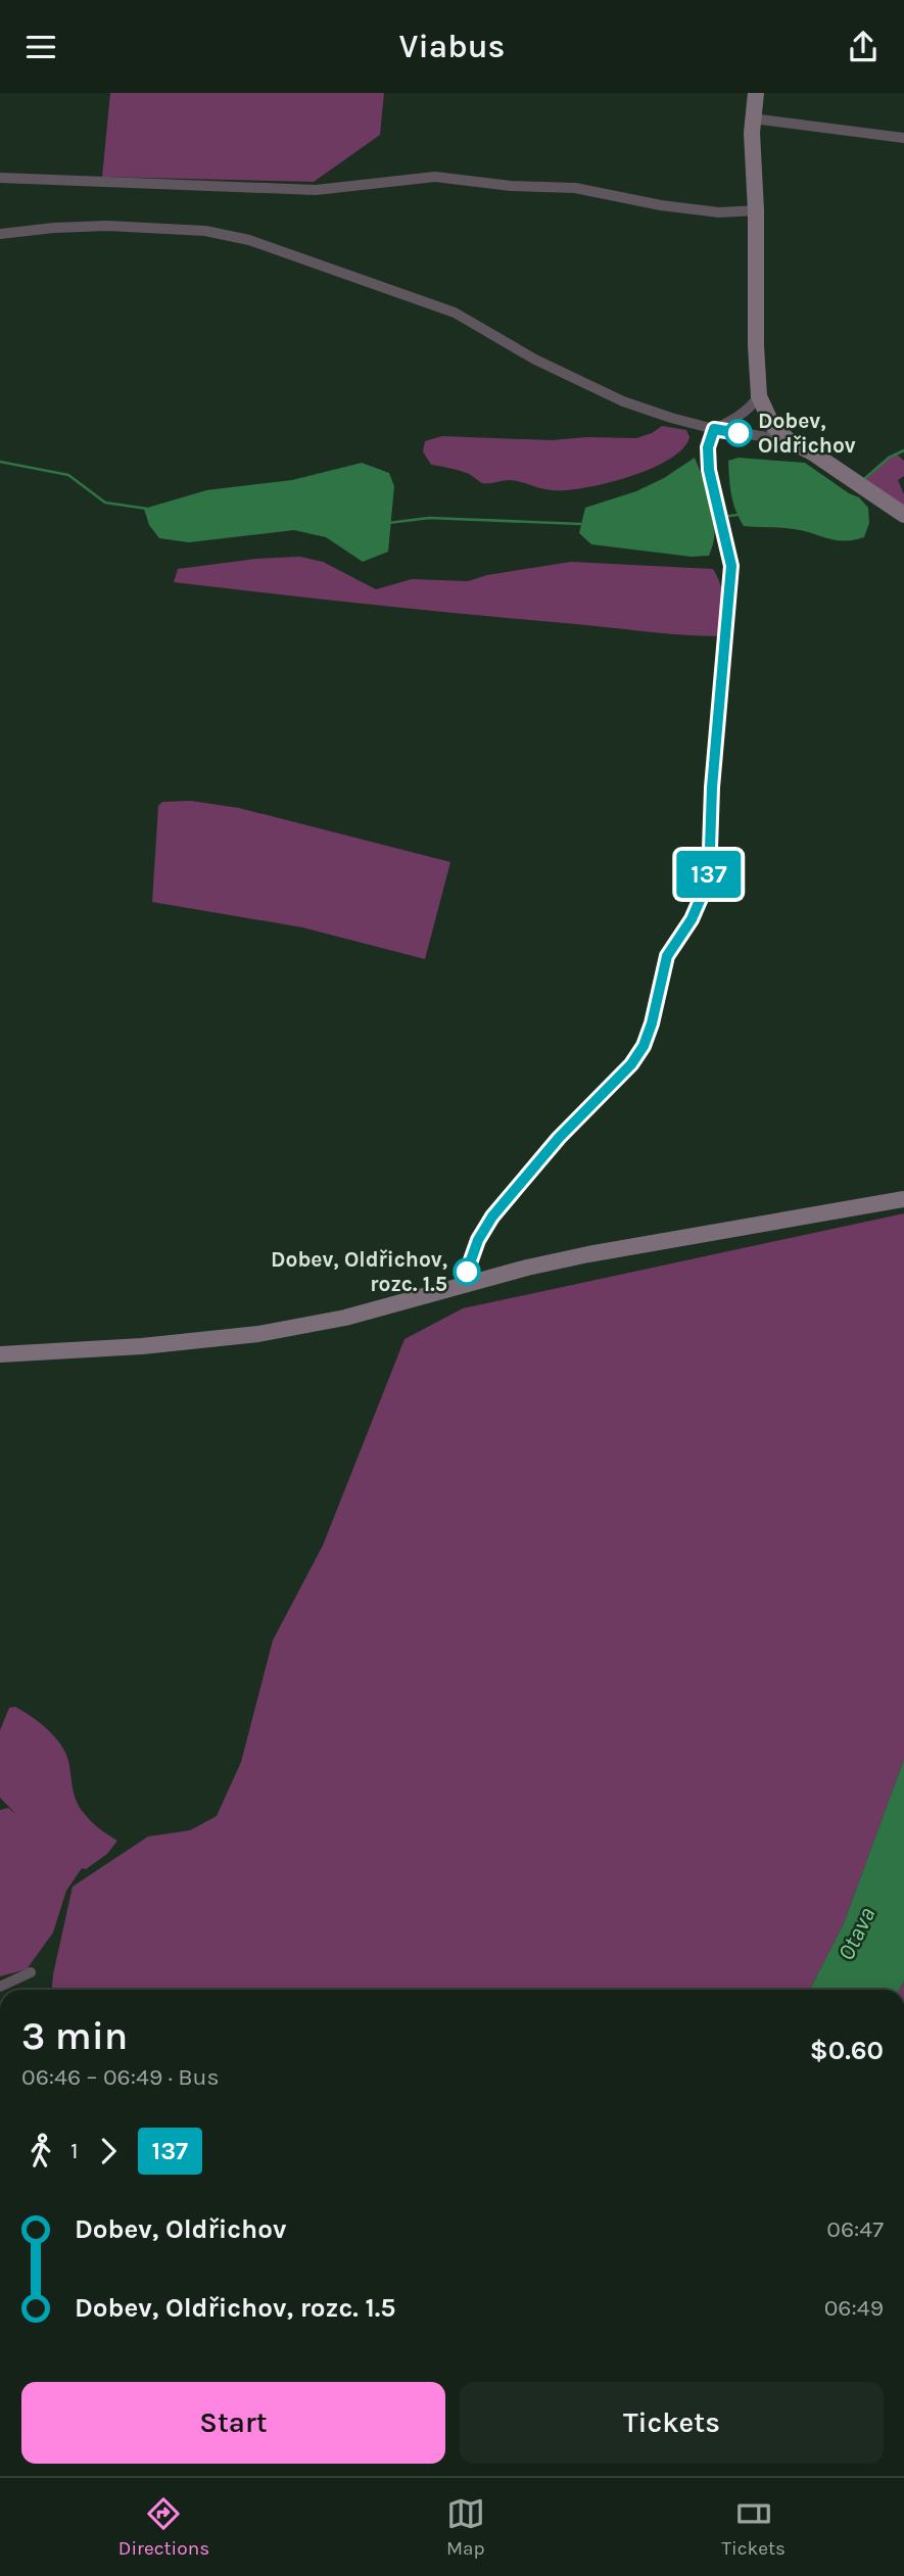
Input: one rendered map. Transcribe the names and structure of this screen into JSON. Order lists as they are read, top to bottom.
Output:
{
  "water": ["Otava"],
  "places": ["Dobev, Oldřichov", "Dobev, Oldřichov, rozc. 1.5"],
  "lines": ["bus line 137"],
  "page": {
    "header": "Viabus",
    "on_map": "137",
    "heading": ["3 min", "06:46 – 06:49 · Bus", "$0.60"],
    "legs": ["1", "137"],
    "list": [
      {
        "name": "Dobev, Oldřichov",
        "value": "06:47"
      },
      {
        "name": "Dobev, Oldřichov, rozc. 1.5",
        "value": "06:49"
      }
    ],
    "buttons": ["Start", "Tickets"],
    "tabs": ["Directions", "Map", "Tickets"]
  }
}
